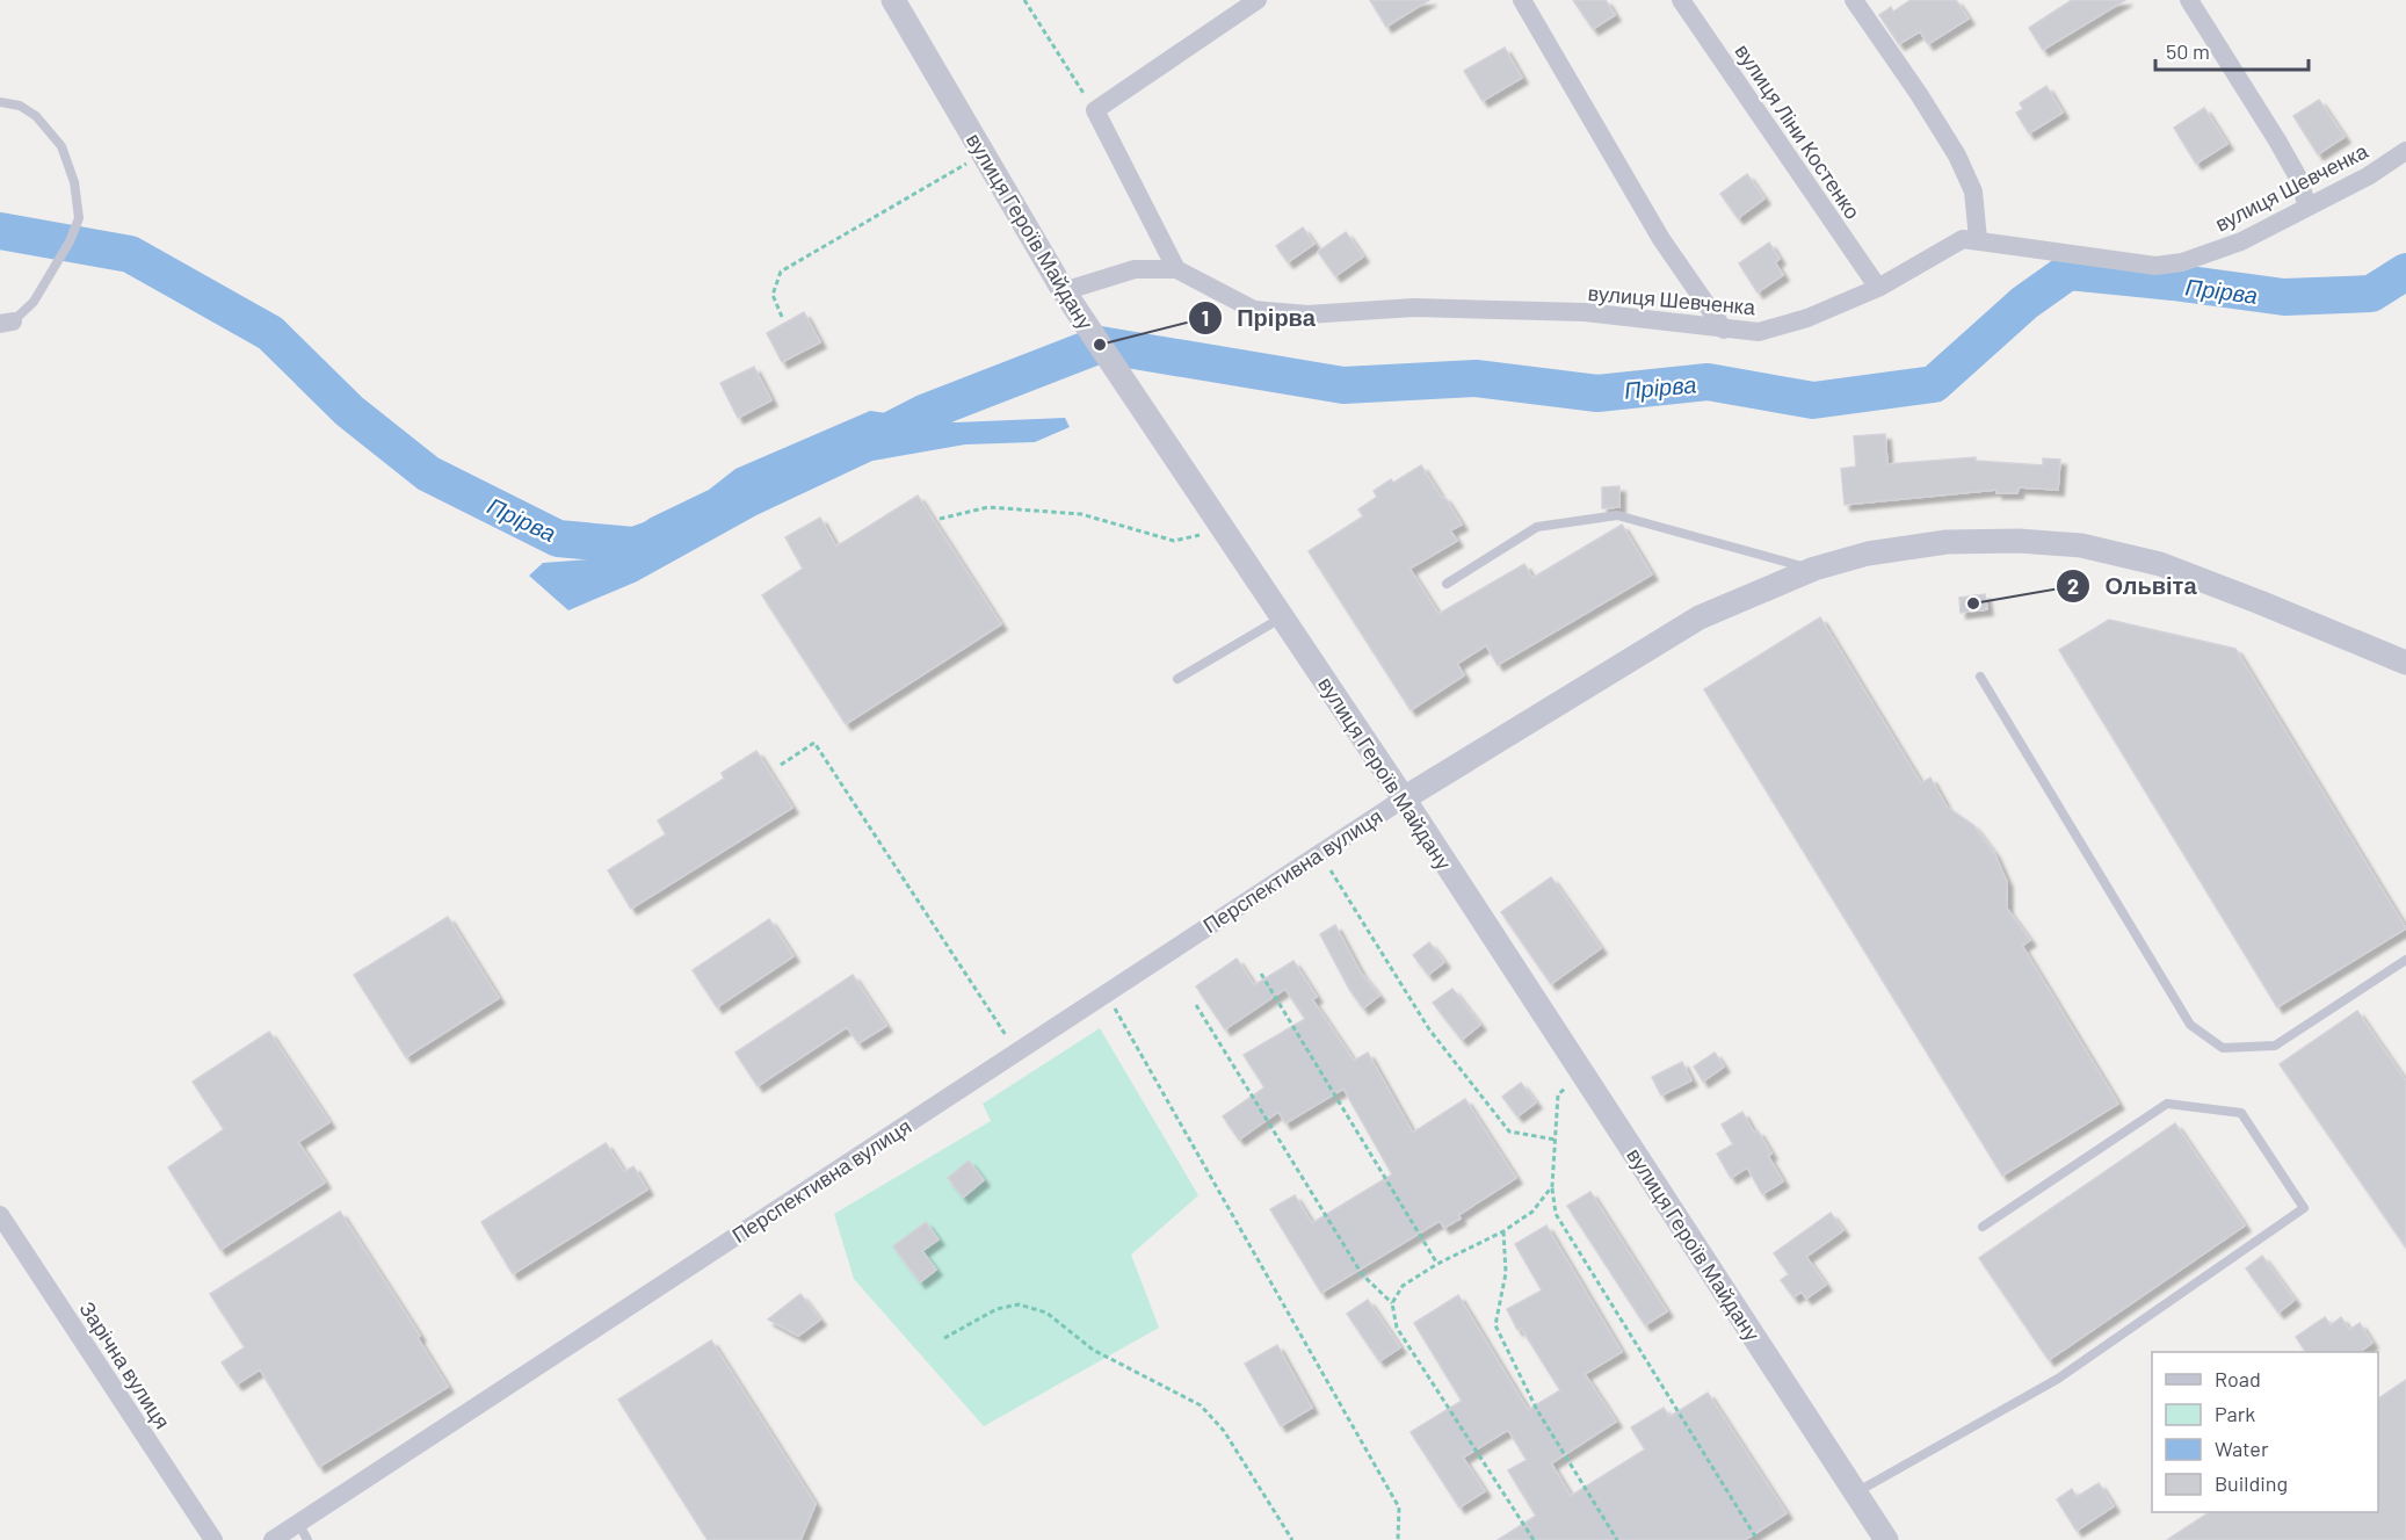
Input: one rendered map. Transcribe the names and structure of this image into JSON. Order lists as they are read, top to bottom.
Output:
{
  "streets": {
    "street": [
      "вулиця Ліни Костенко",
      "вулиця Шевченка",
      "вулиця Героїв Майдану",
      "Перспективна вулиця",
      "Зарічна вулиця"
    ]
  },
  "crossings": [
    ["вулиця Ліни Костенко", "вулиця Шевченка"],
    ["вулиця Шевченка", "вулиця Героїв Майдану"],
    ["вулиця Героїв Майдану", "Перспективна вулиця"]
  ],
  "water": ["Прірва"],
  "places": ["Прірва", "Ольвіта"],
  "legend": [
    "Road",
    "Park",
    "Water",
    "Building"
  ],
  "scale_bar": "50 m"
}
